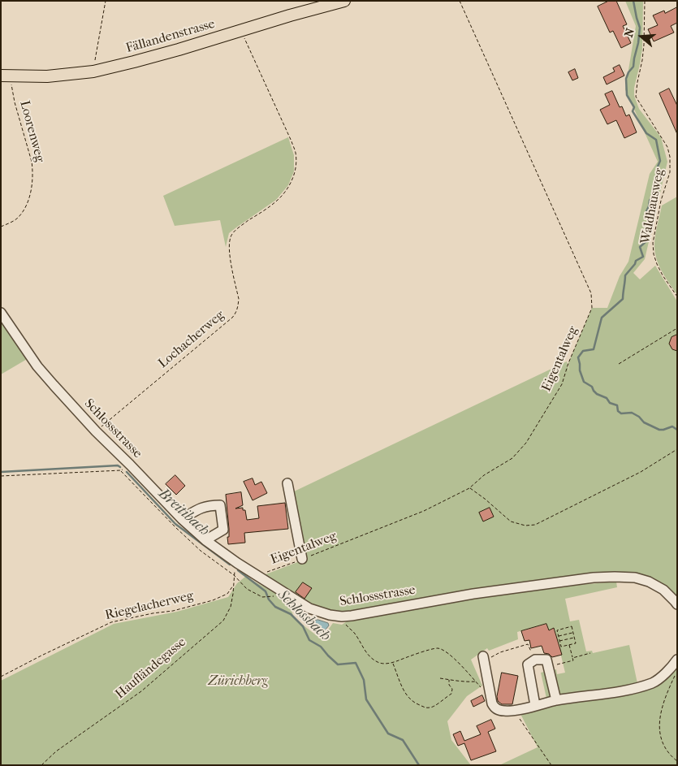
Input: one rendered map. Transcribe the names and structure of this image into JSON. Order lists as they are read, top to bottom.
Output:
{
  "streets": {
    "main road": ["Fällandenstrasse"],
    "street": ["Schlossstrasse"],
    "path": [
      "Loorenweg",
      "Waldhausweg",
      "Lochacherweg",
      "Eigentalweg",
      "Riegelacherweg",
      "Haufländegasse"
    ]
  },
  "crossings": [
    ["Fällandenstrasse", "Loorenweg"],
    ["Fällandenstrasse", "Lochacherweg"],
    ["Lochacherweg", "Schlossstrasse"],
    ["Eigentalweg", "Schlossstrasse"],
    ["Schlossstrasse", "Haufländegasse"],
    ["Riegelacherweg", "Haufländegasse"]
  ],
  "water": ["Breitibach", "Schlossbach"],
  "parks": ["Zürichberg"],
  "north": "left"
}
